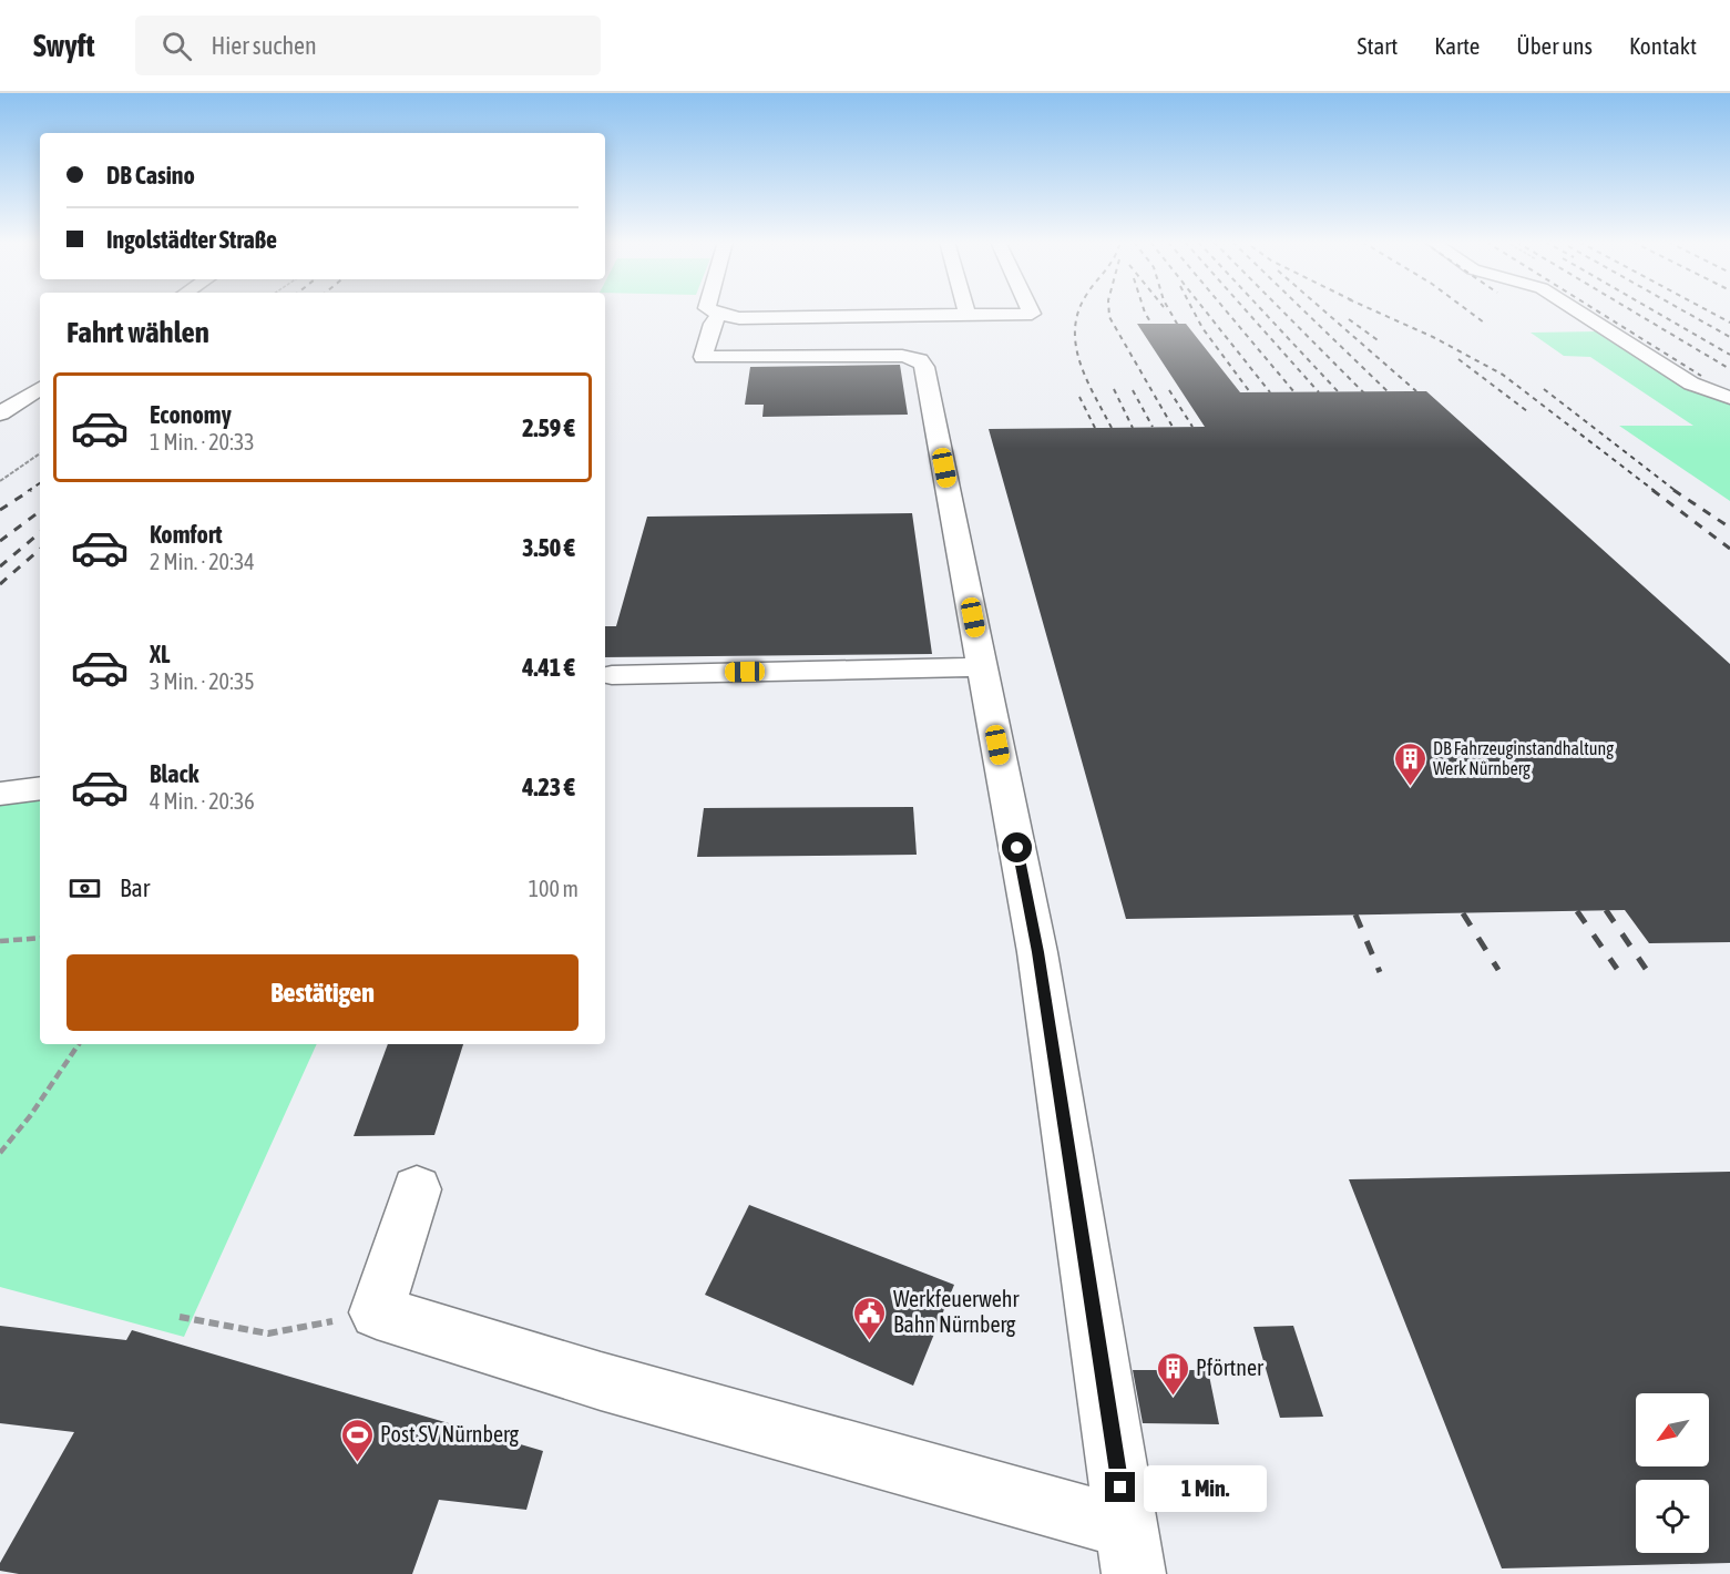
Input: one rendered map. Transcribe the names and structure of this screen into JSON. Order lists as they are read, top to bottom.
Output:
{
  "places": {
    "building": ["DB Fahrzeuginstandhaltung Werk Nürnberg", "Pförtner"],
    "public building": ["Werkfeuerwehr Bahn Nürnberg"],
    "sports": ["Post SV Nürnberg"]
  },
  "north": "bottom left",
  "page": {
    "header": "Swyft",
    "search": "Hier suchen",
    "nav": [
      "Start",
      "Karte",
      "Über uns",
      "Kontakt"
    ],
    "banner": ["DB Casino", "Ingolstädter Straße"],
    "heading": "Fahrt wählen",
    "list": [
      {
        "name": "Economy",
        "note": "1 Min. · 20:33",
        "value": "2.59 €"
      },
      {
        "name": "Komfort",
        "note": "2 Min. · 20:34",
        "value": "3.50 €"
      },
      {
        "name": "XL",
        "note": "3 Min. · 20:35",
        "value": "4.41 €"
      },
      {
        "name": "Black",
        "note": "4 Min. · 20:36",
        "value": "4.23 €"
      }
    ],
    "pay": ["Bar", "100 m"],
    "buttons": "Bestätigen",
    "bubble": "1 Min."
  }
}
